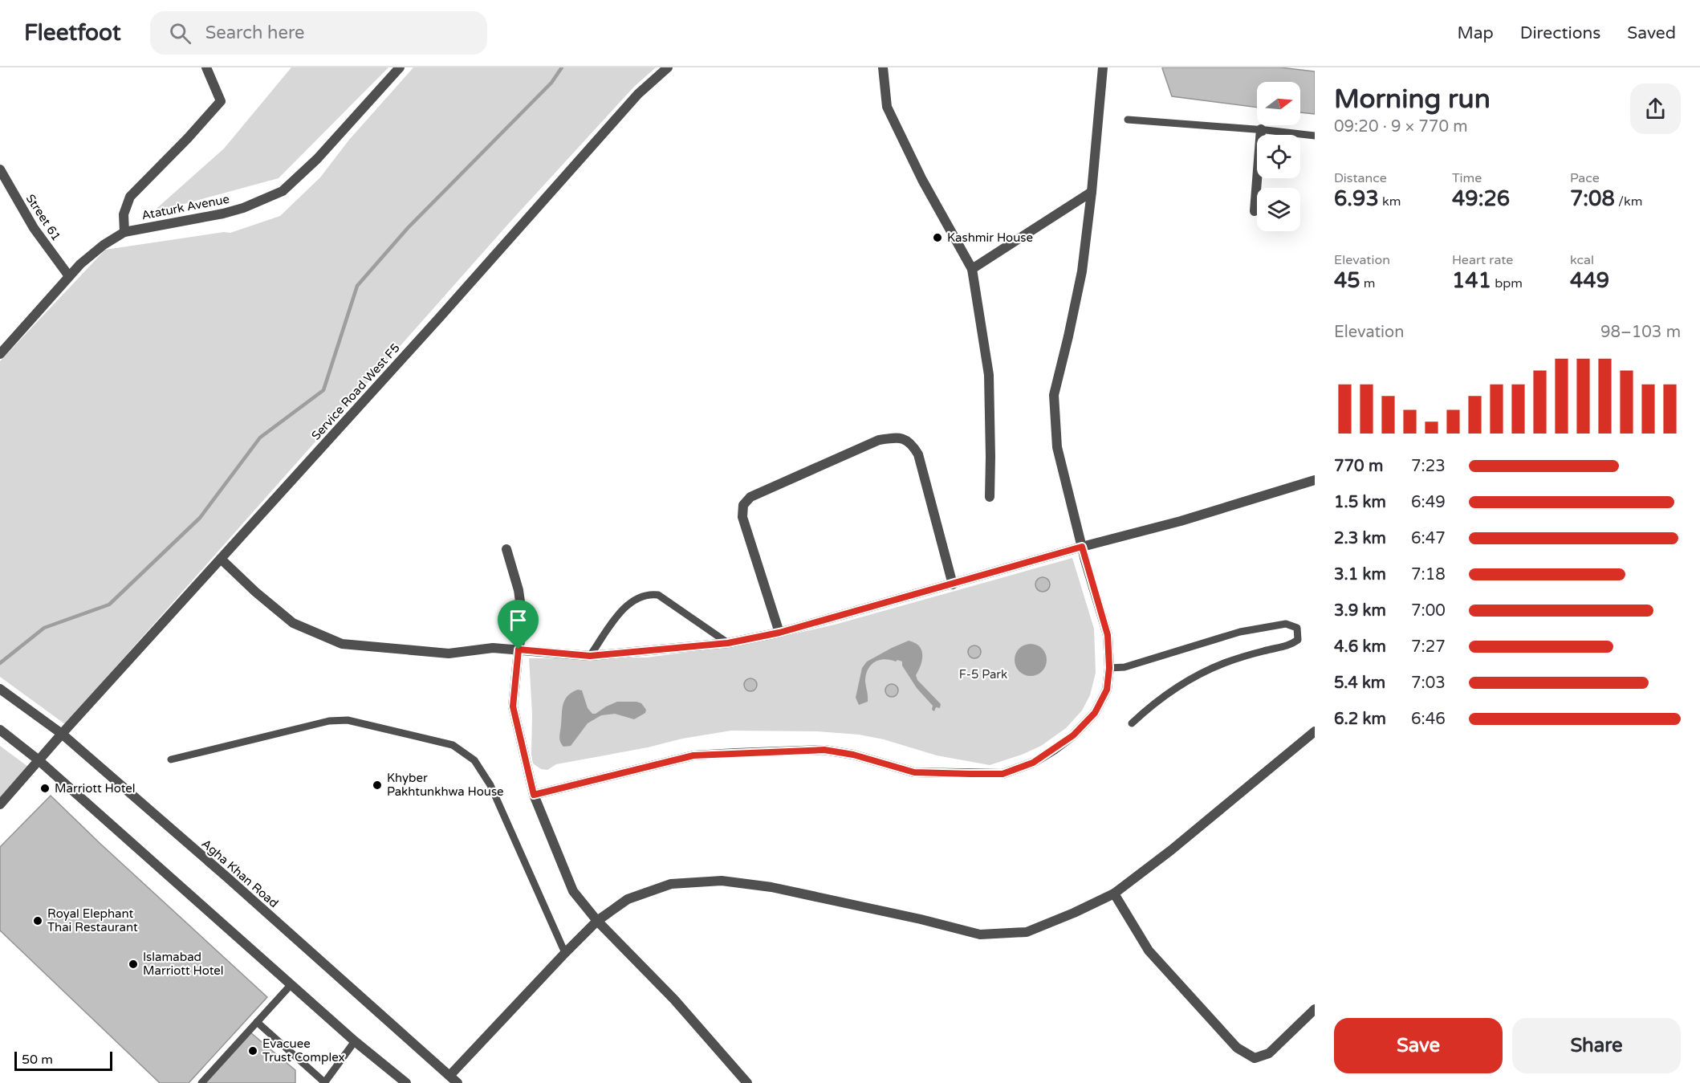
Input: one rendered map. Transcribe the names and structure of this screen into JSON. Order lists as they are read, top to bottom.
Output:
{
  "streets": {
    "street": [
      "Ataturk Avenue",
      "Street 61",
      "Service Road West F5",
      "Agha Khan Road"
    ]
  },
  "crossings": [
    ["Ataturk Avenue", "Street 61"],
    ["Service Road West F5", "Agha Khan Road"]
  ],
  "parks": ["F-5 Park"],
  "places": [
    "Kashmir House",
    "Khyber Pakhtunkhwa House",
    "Marriott Hotel",
    "Royal Elephant Thai Restaurant",
    "Islamabad Marriott Hotel",
    "Evacuee Trust Complex"
  ],
  "scale_bar": "50 m",
  "north": "right",
  "page": {
    "header": "Fleetfoot",
    "search": "Search here",
    "nav": ["Map", "Directions", "Saved"],
    "heading": ["Morning run", "09:20 · 9 × 770 m"],
    "stats": [
      ["Distance", "6.93 km"],
      ["Time", "49:26"],
      ["Pace", "7:08 /km"],
      ["Elevation", "45 m"],
      ["Heart rate", "141 bpm"],
      ["kcal", "449"]
    ],
    "chart": ["Elevation", "98–103 m"],
    "list": [
      {
        "name": "770 m",
        "note": "7:23"
      },
      {
        "name": "1.5 km",
        "note": "6:49"
      },
      {
        "name": "2.3 km",
        "note": "6:47"
      },
      {
        "name": "3.1 km",
        "note": "7:18"
      },
      {
        "name": "3.9 km",
        "note": "7:00"
      },
      {
        "name": "4.6 km",
        "note": "7:27"
      },
      {
        "name": "5.4 km",
        "note": "7:03"
      },
      {
        "name": "6.2 km",
        "note": "6:46"
      }
    ],
    "buttons": ["Save", "Share"],
    "scale": "50 m"
  }
}
